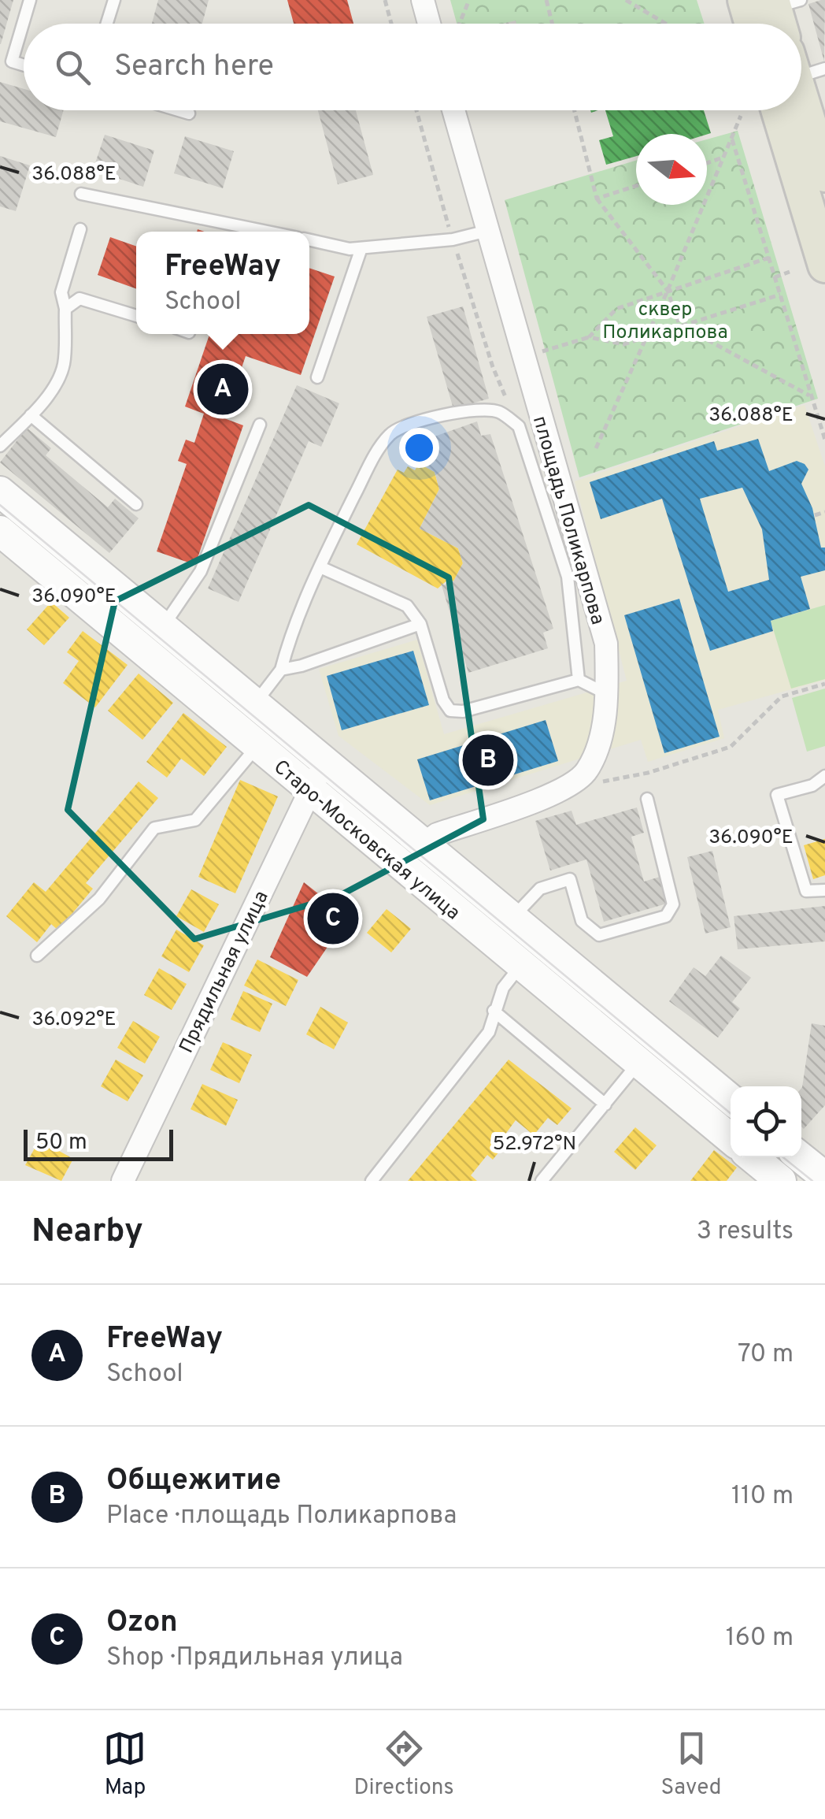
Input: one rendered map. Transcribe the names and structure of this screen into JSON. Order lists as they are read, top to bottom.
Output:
{
  "streets": {
    "main road": ["Старо-Московская улица"],
    "street": ["площадь Поликарпова", "Прядильная улица"]
  },
  "crossings": [
    ["Старо-Московская улица", "Прядильная улица"]
  ],
  "parks": ["сквер Поликарпова"],
  "scale_bar": "50 m",
  "north": "right",
  "page": {
    "search": "Search here",
    "popup": ["FreeWay", "School"],
    "pins": ["A", "B", "C"],
    "scale": "50 m",
    "heading": ["Nearby", "3 results"],
    "list": [
      {
        "mark": "A",
        "name": "FreeWay",
        "note": "School",
        "value": "70 m"
      },
      {
        "mark": "B",
        "name": "Общежитие",
        "note": "Place · площадь Поликарпова",
        "value": "110 m"
      },
      {
        "mark": "C",
        "name": "Ozon",
        "note": "Shop · Прядильная улица",
        "value": "160 m"
      }
    ],
    "nav": ["Map", "Directions", "Saved"]
  },
  "coordinates": [
    "36.088°E",
    "36.090°E",
    "36.092°E",
    "52.972°N"
  ]
}
